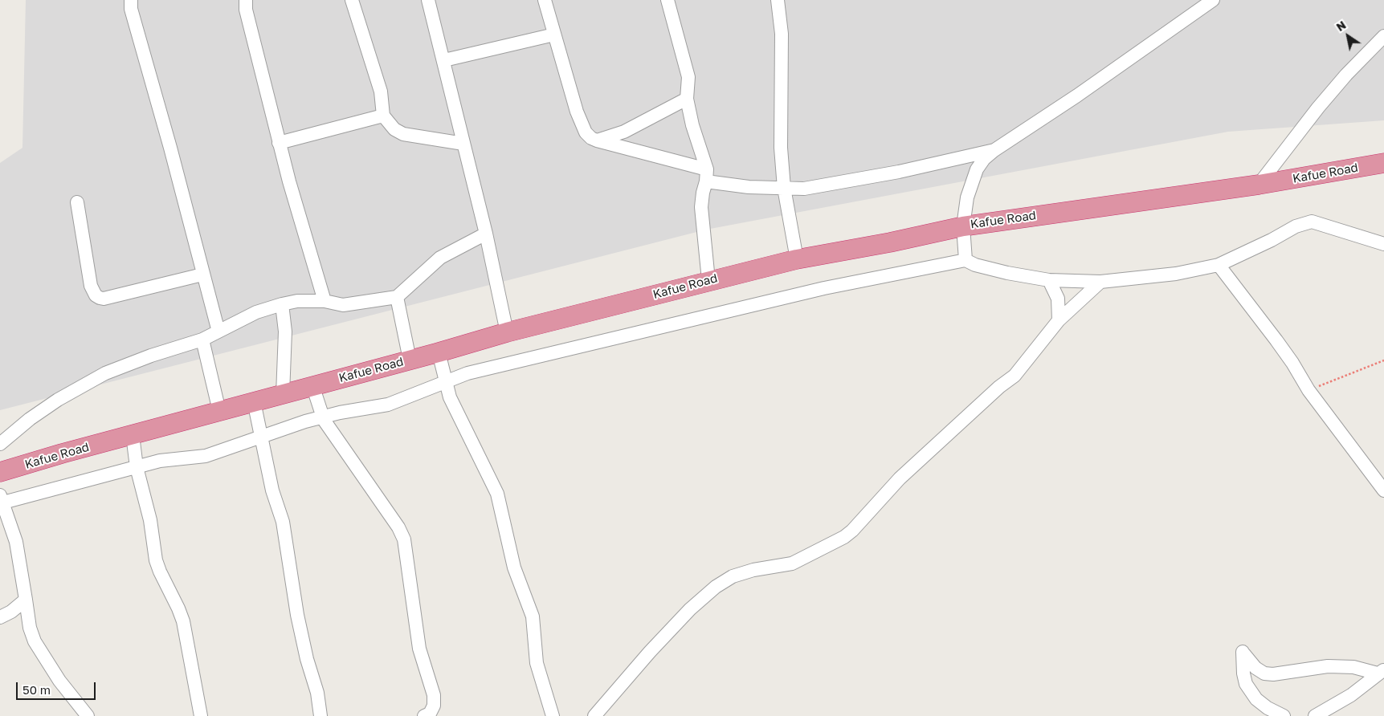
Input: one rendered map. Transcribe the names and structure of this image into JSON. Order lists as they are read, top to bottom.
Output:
{
  "streets": {
    "highway": ["Kafue Road"]
  },
  "scale_bar": "50 m",
  "north": "top left"
}
